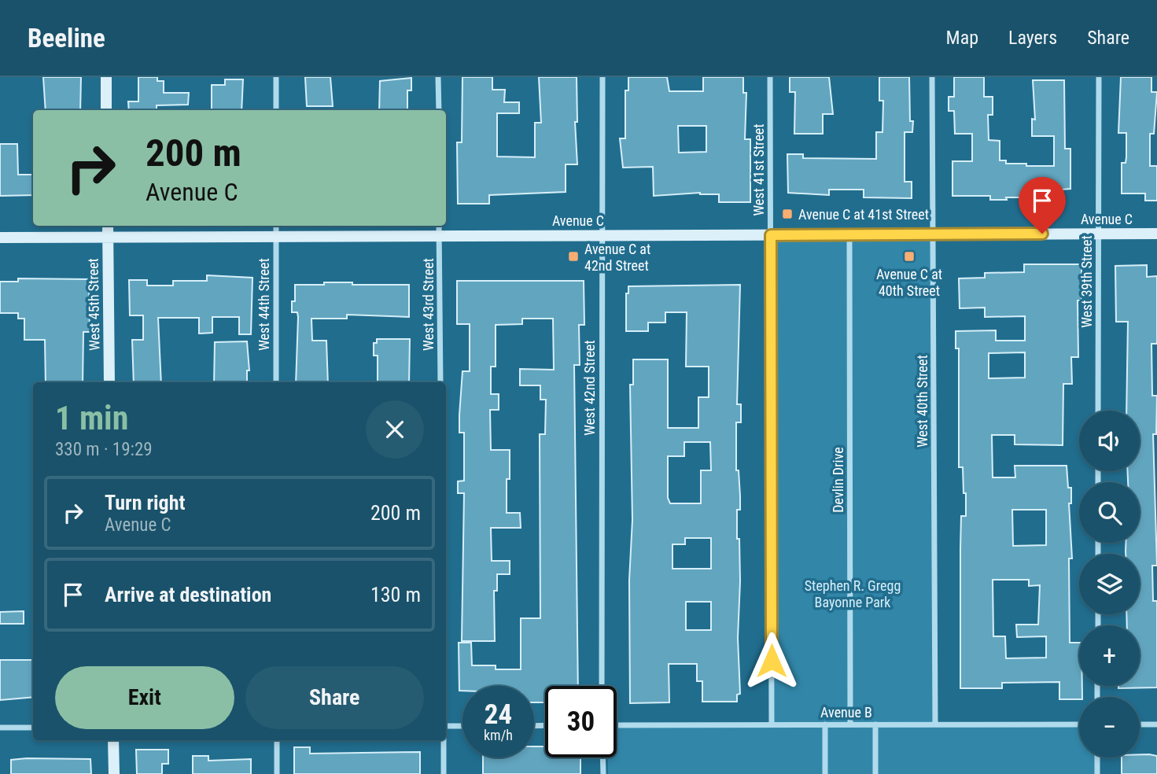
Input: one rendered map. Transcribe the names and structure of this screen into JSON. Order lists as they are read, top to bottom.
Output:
{
  "streets": {
    "main road": ["Avenue C", "West 45th Street"],
    "street": [
      "West 41st Street",
      "West 39th Street",
      "West 44th Street",
      "West 43rd Street",
      "West 42nd Street",
      "West 40th Street",
      "Devlin Drive",
      "Avenue B"
    ]
  },
  "crossings": [
    ["West 41st Street", "Avenue C"],
    ["West 41st Street", "Avenue B"],
    ["Avenue C", "West 39th Street"],
    ["Avenue C", "West 45th Street"],
    ["Avenue C", "West 44th Street"],
    ["Avenue C", "West 43rd Street"],
    ["Avenue C", "West 42nd Street"],
    ["Avenue C", "West 40th Street"],
    ["Avenue C", "Devlin Drive"],
    ["West 40th Street", "Avenue B"],
    ["Devlin Drive", "Avenue B"]
  ],
  "parks": ["Stephen R. Gregg Bayonne Park"],
  "places": {
    "transit": ["Avenue C at 41st Street", "Avenue C at 42nd Street", "Avenue C at 40th Street"]
  },
  "page": {
    "header": "Beeline",
    "nav": ["Map", "Layers", "Share"],
    "turn": ["200 m", "Avenue C"],
    "heading": ["1 min", "330 m · 19:29"],
    "map_buttons": ["+", "−"],
    "list": [
      {
        "name": "Turn right",
        "note": "Avenue C",
        "value": "200 m"
      },
      {
        "name": "Arrive at destination",
        "value": "130 m"
      }
    ],
    "buttons": ["Exit", "Share"],
    "speed": "24 km/h",
    "limit": "30"
  }
}
